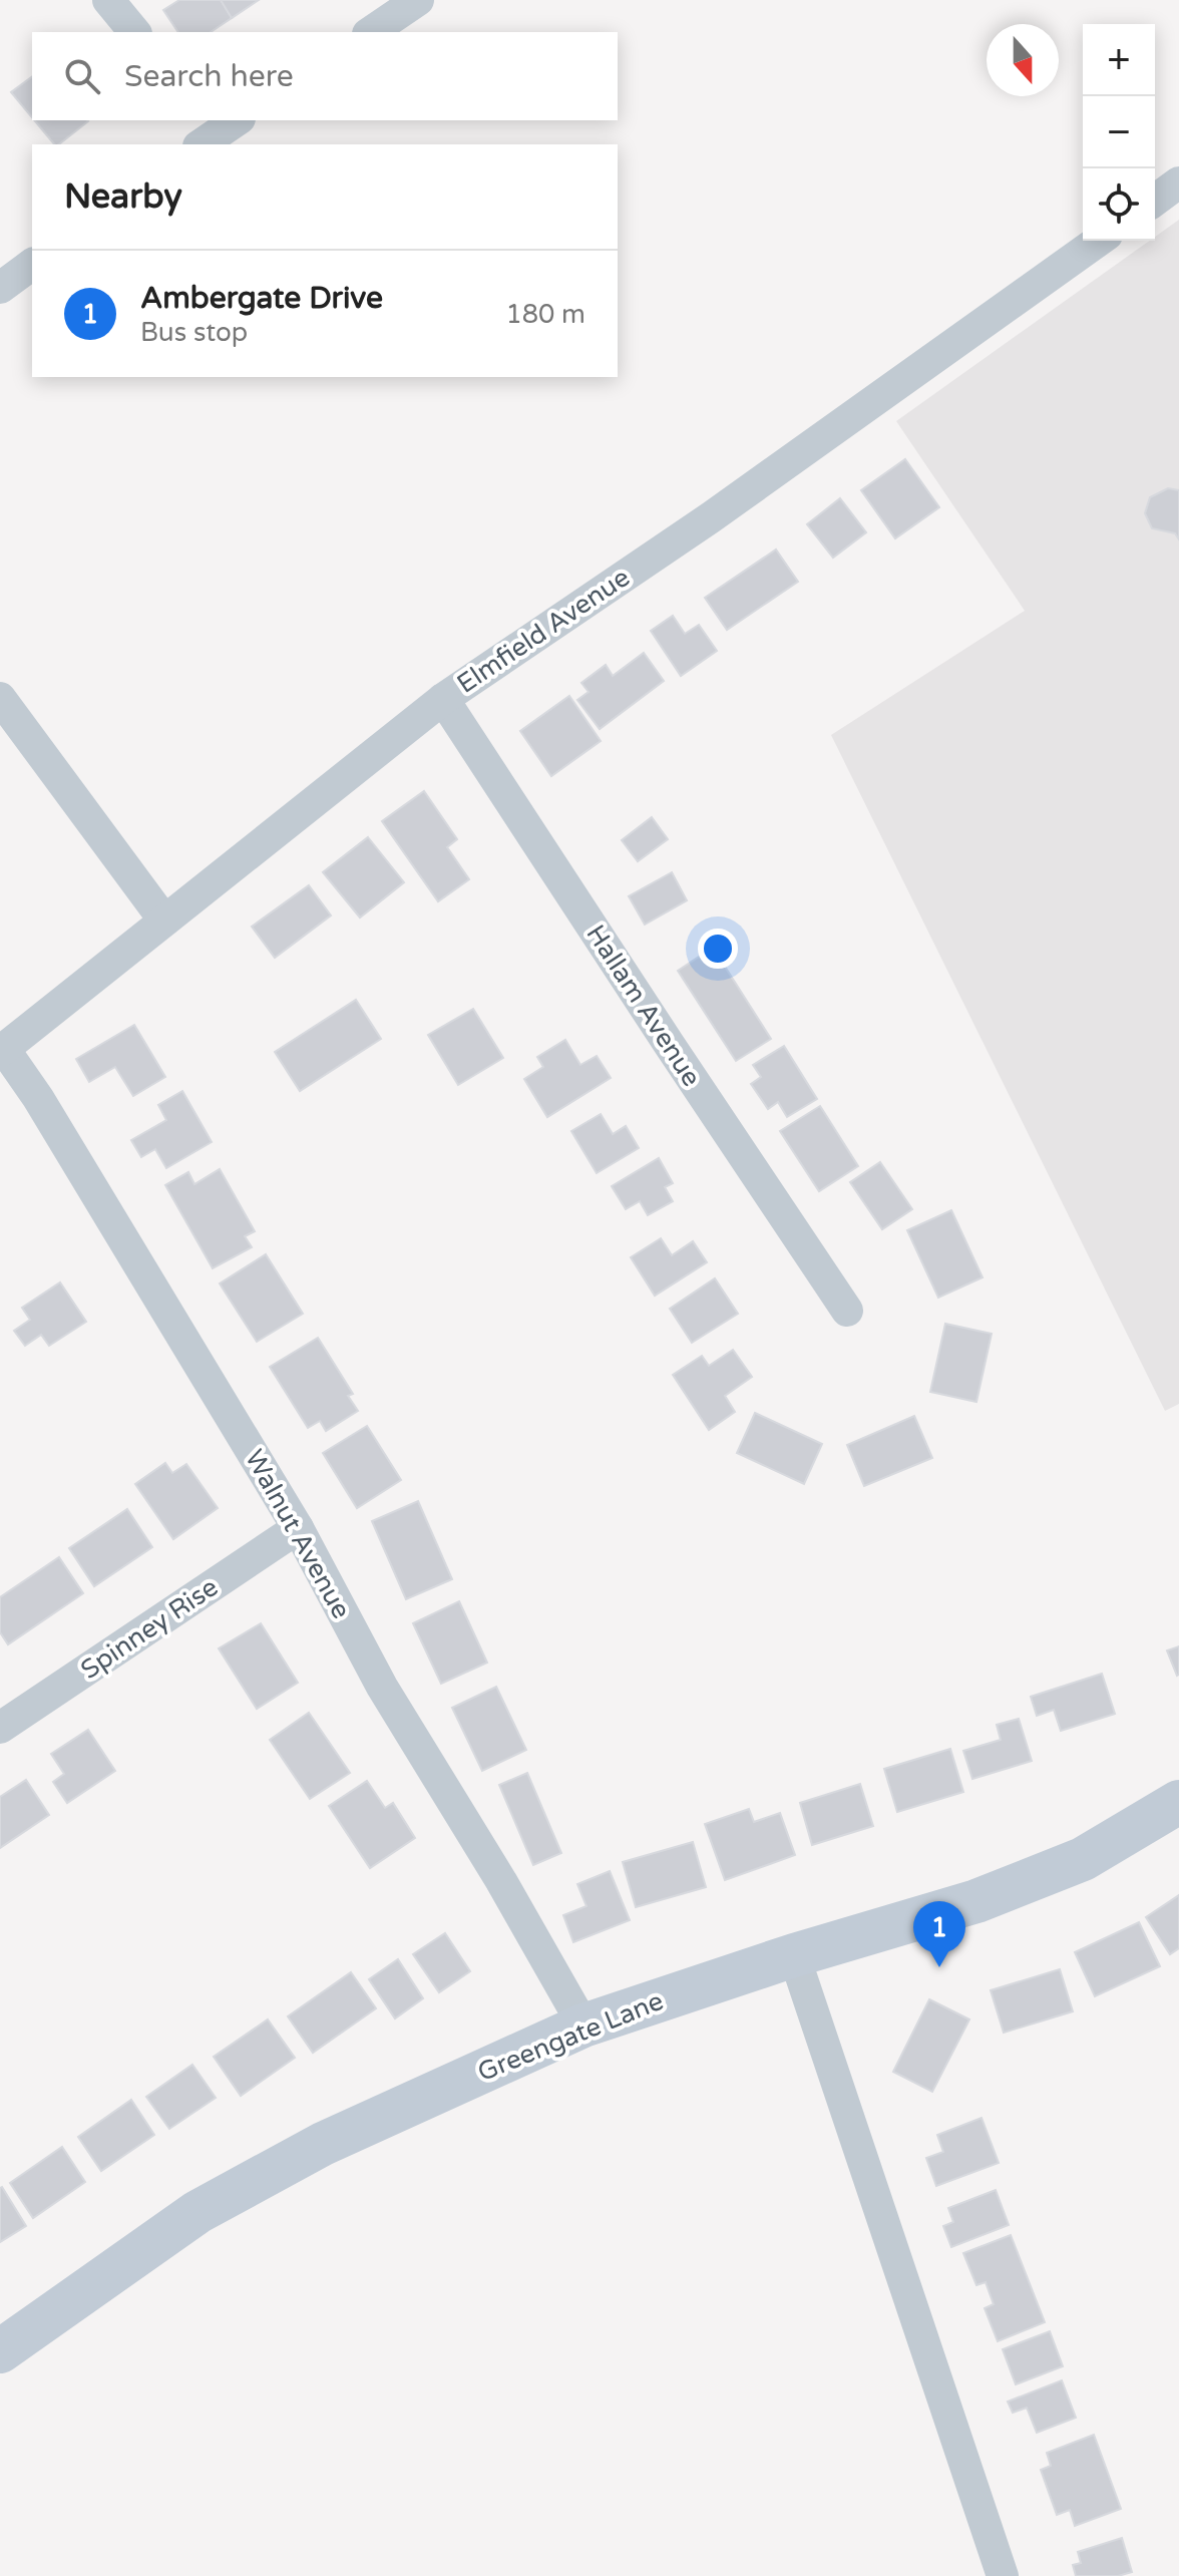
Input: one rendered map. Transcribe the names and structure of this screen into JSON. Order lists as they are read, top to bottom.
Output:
{
  "streets": {
    "street": [
      "Elmfield Avenue",
      "Hallam Avenue",
      "Walnut Avenue",
      "Spinney Rise",
      "Greengate Lane"
    ]
  },
  "crossings": [
    ["Elmfield Avenue", "Hallam Avenue"],
    ["Elmfield Avenue", "Walnut Avenue"],
    ["Walnut Avenue", "Spinney Rise"],
    ["Walnut Avenue", "Greengate Lane"]
  ],
  "north": "bottom",
  "page": {
    "map_buttons": ["+", "−"],
    "search": "Search here",
    "heading": "Nearby",
    "list": [
      {
        "mark": "1",
        "name": "Ambergate Drive",
        "note": "Bus stop",
        "value": "180 m"
      }
    ],
    "pins": "1"
  }
}
